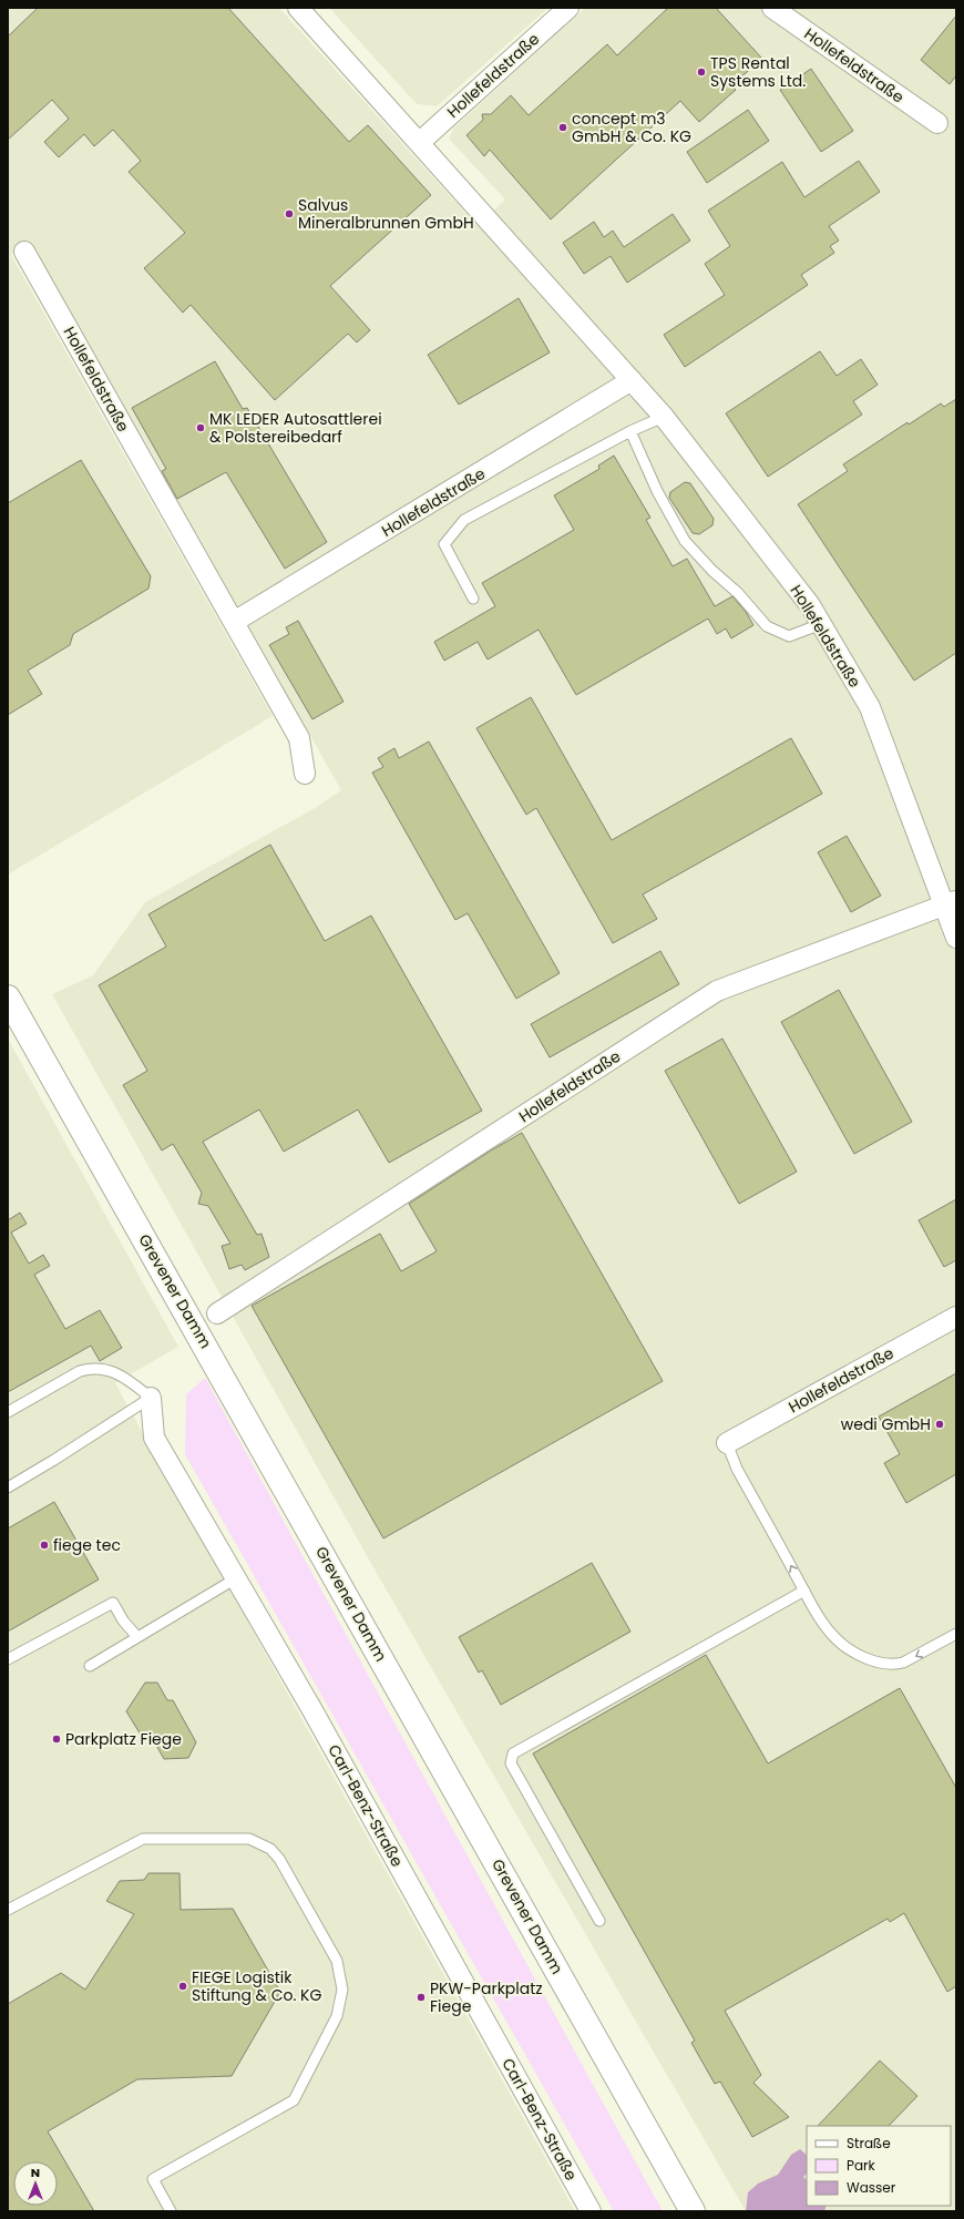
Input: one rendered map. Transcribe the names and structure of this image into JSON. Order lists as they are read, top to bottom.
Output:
{
  "streets": {
    "main road": ["Grevener Damm"],
    "street": ["Hollefeldstraße", "Carl-Benz-Straße"]
  },
  "places": [
    "TPS Rental Systems Ltd.",
    "concept m3 GmbH & Co. KG",
    "Salvus Mineralbrunnen GmbH",
    "MK LEDER Autosattlerei & Polstereibedarf",
    "wedi GmbH",
    "fiege tec",
    "Parkplatz Fiege",
    "FIEGE Logistik Stiftung & Co. KG",
    "PKW-Parkplatz Fiege"
  ],
  "legend": ["Straße", "Park", "Wasser"],
  "north": "top"
}
